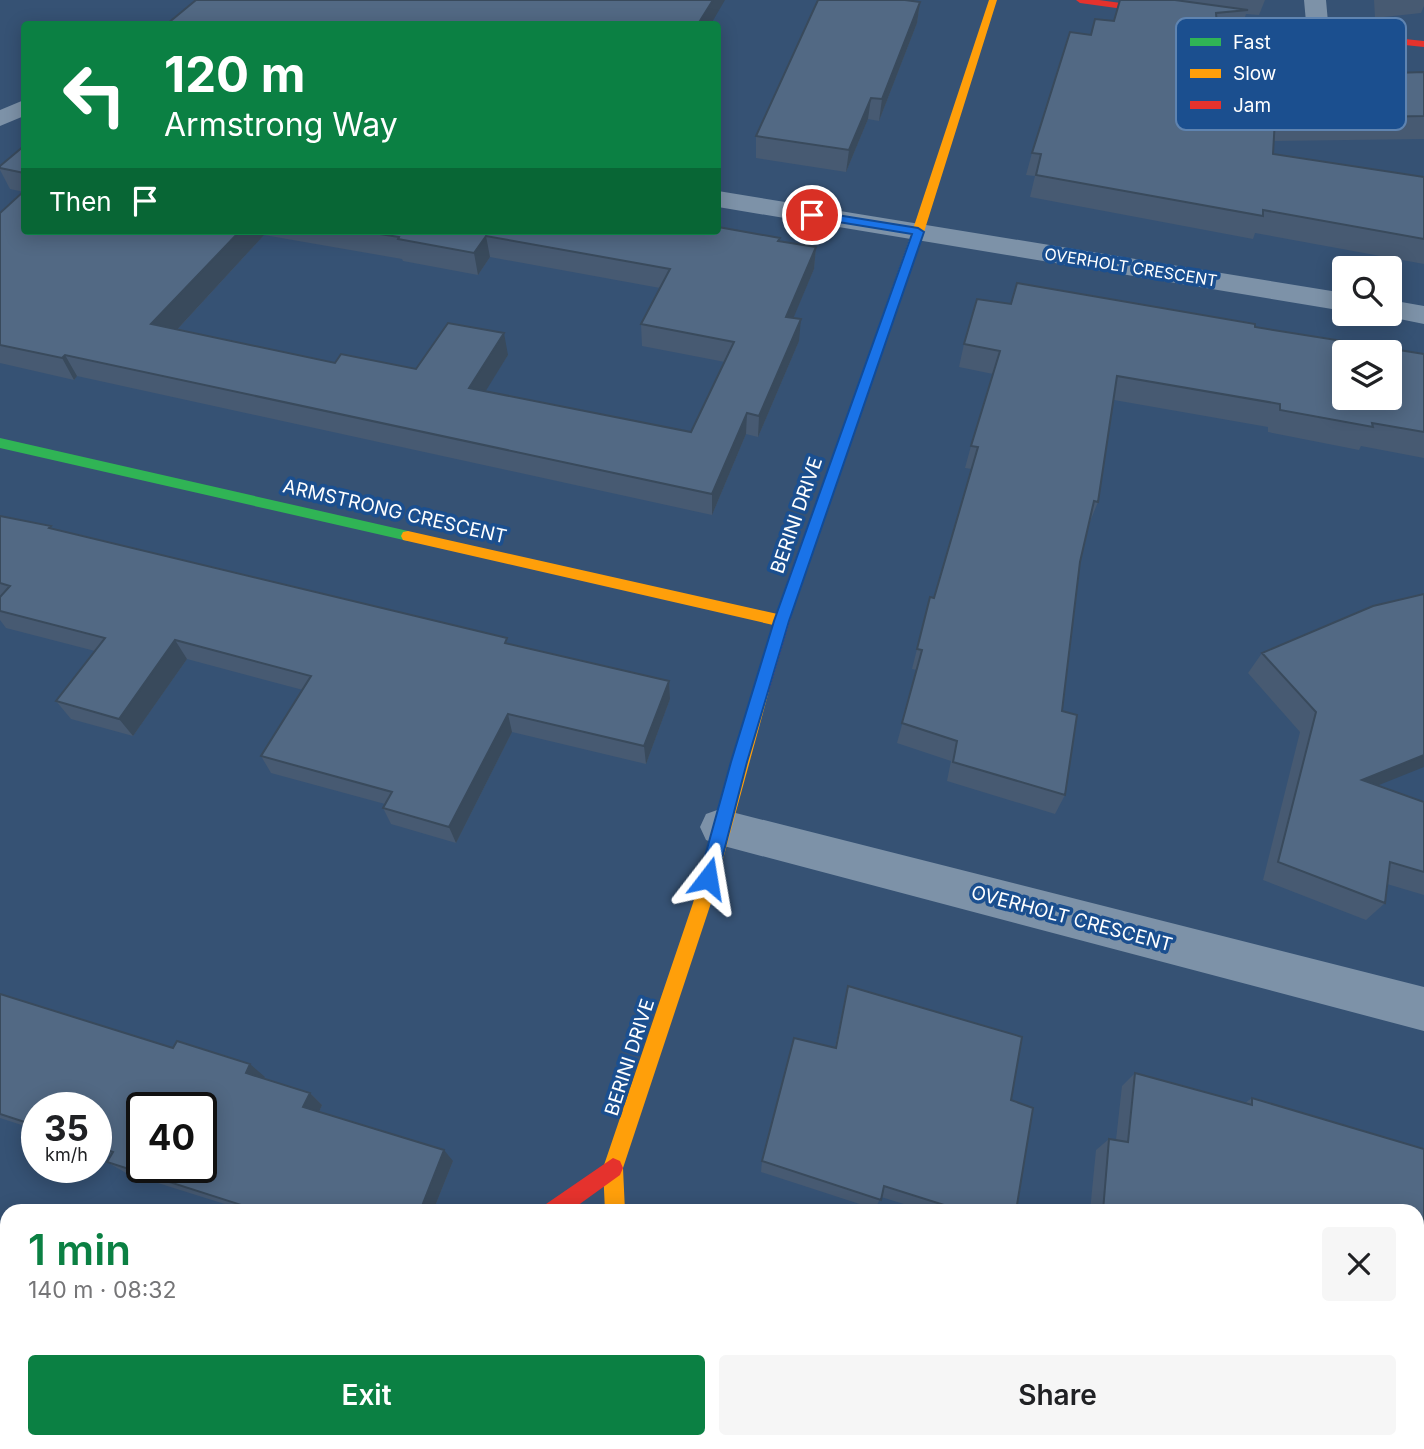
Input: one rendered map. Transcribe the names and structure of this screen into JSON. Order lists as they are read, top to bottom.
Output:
{
  "streets": {
    "street": ["OVERHOLT CRESCENT", "ARMSTRONG CRESCENT", "BERINI DRIVE"]
  },
  "crossings": [
    ["OVERHOLT CRESCENT", "BERINI DRIVE"],
    ["ARMSTRONG CRESCENT", "BERINI DRIVE"]
  ],
  "legend": ["Fast", "Slow", "Jam"],
  "page": {
    "turn": ["120 m", "Armstrong Way"],
    "then": "Then",
    "speed": "35 km/h",
    "limit": "40",
    "heading": ["1 min", "140 m · 08:32"],
    "buttons": ["Exit", "Share"]
  }
}
